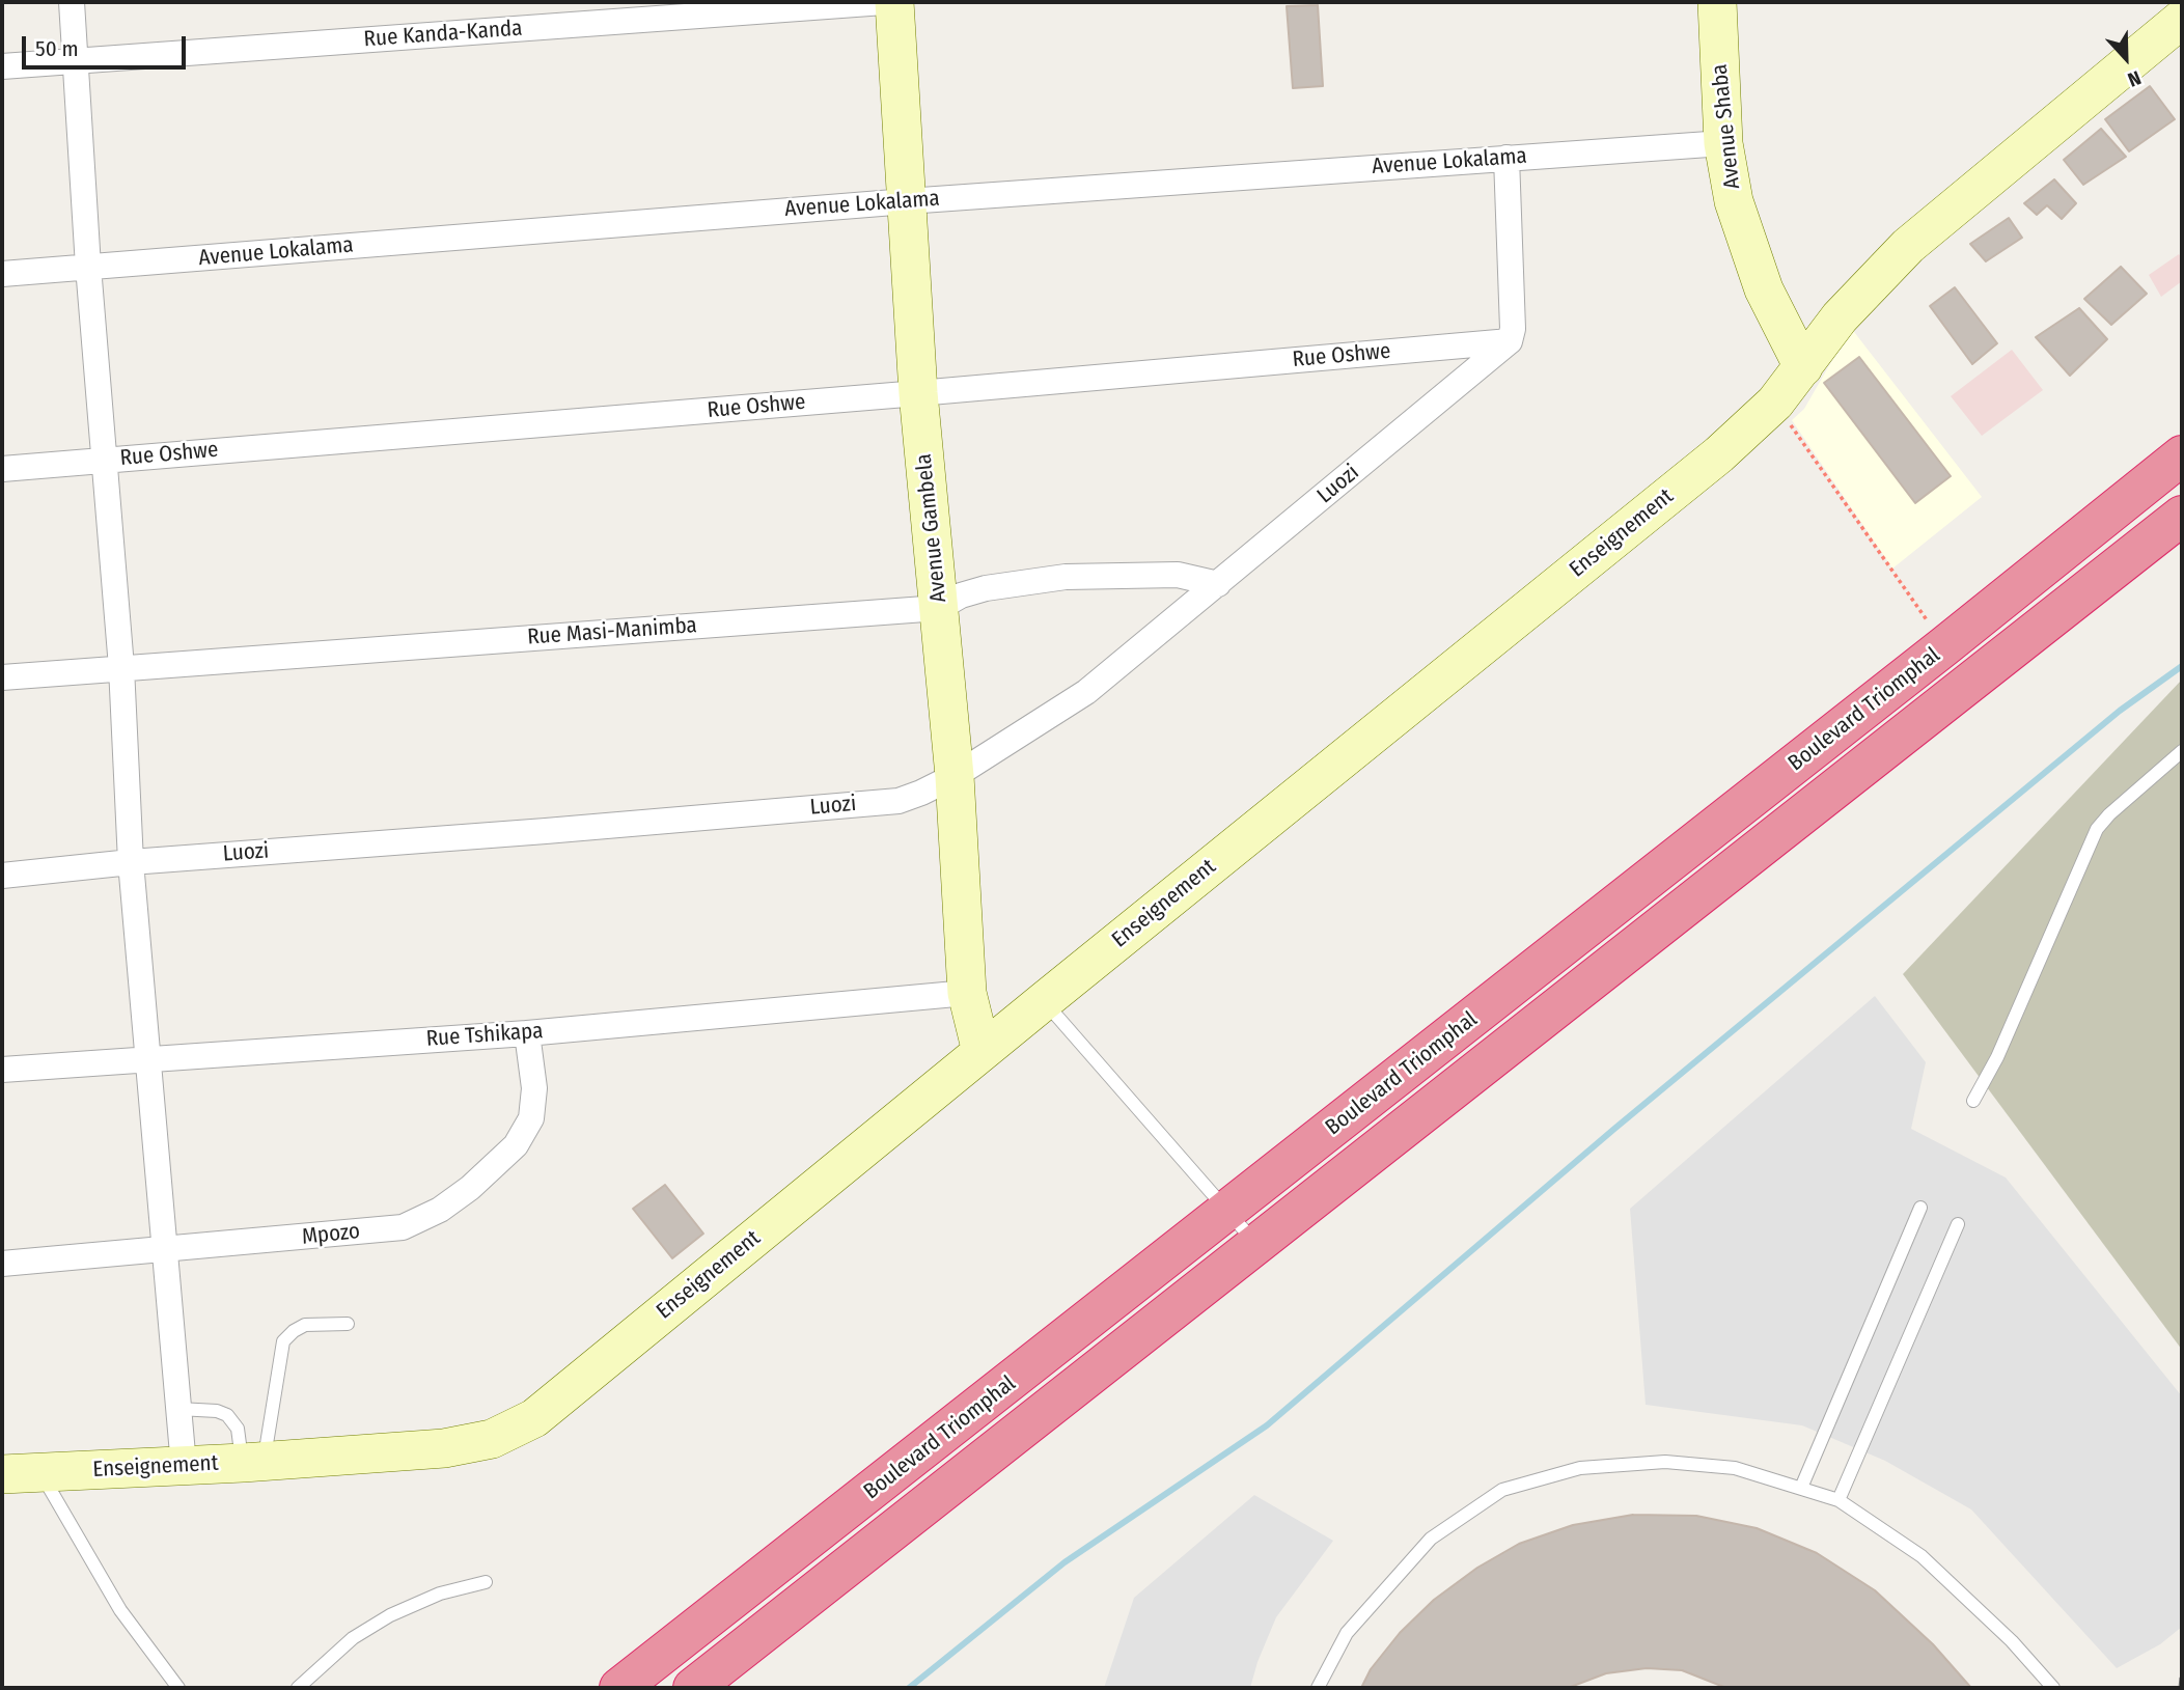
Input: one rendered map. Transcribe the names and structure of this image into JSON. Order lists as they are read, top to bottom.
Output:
{
  "streets": {
    "highway": ["Boulevard Triomphal"],
    "street": [
      "Rue Kanda-Kanda",
      "Avenue Shaba",
      "Avenue Lokalama",
      "Rue Oshwe",
      "Luozi",
      "Avenue Gambela",
      "Enseignement",
      "Rue Masi-Manimba",
      "Rue Tshikapa",
      "Mpozo"
    ]
  },
  "crossings": [
    ["Avenue Shaba", "Avenue Lokalama"],
    ["Avenue Shaba", "Enseignement"],
    ["Avenue Lokalama", "Avenue Gambela"],
    ["Rue Oshwe", "Luozi"],
    ["Rue Oshwe", "Avenue Gambela"],
    ["Luozi", "Avenue Gambela"],
    ["Luozi", "Rue Masi-Manimba"],
    ["Avenue Gambela", "Enseignement"],
    ["Avenue Gambela", "Rue Masi-Manimba"],
    ["Avenue Gambela", "Rue Tshikapa"],
    ["Rue Tshikapa", "Mpozo"]
  ],
  "scale_bar": "50 m",
  "north": "bottom"
}
